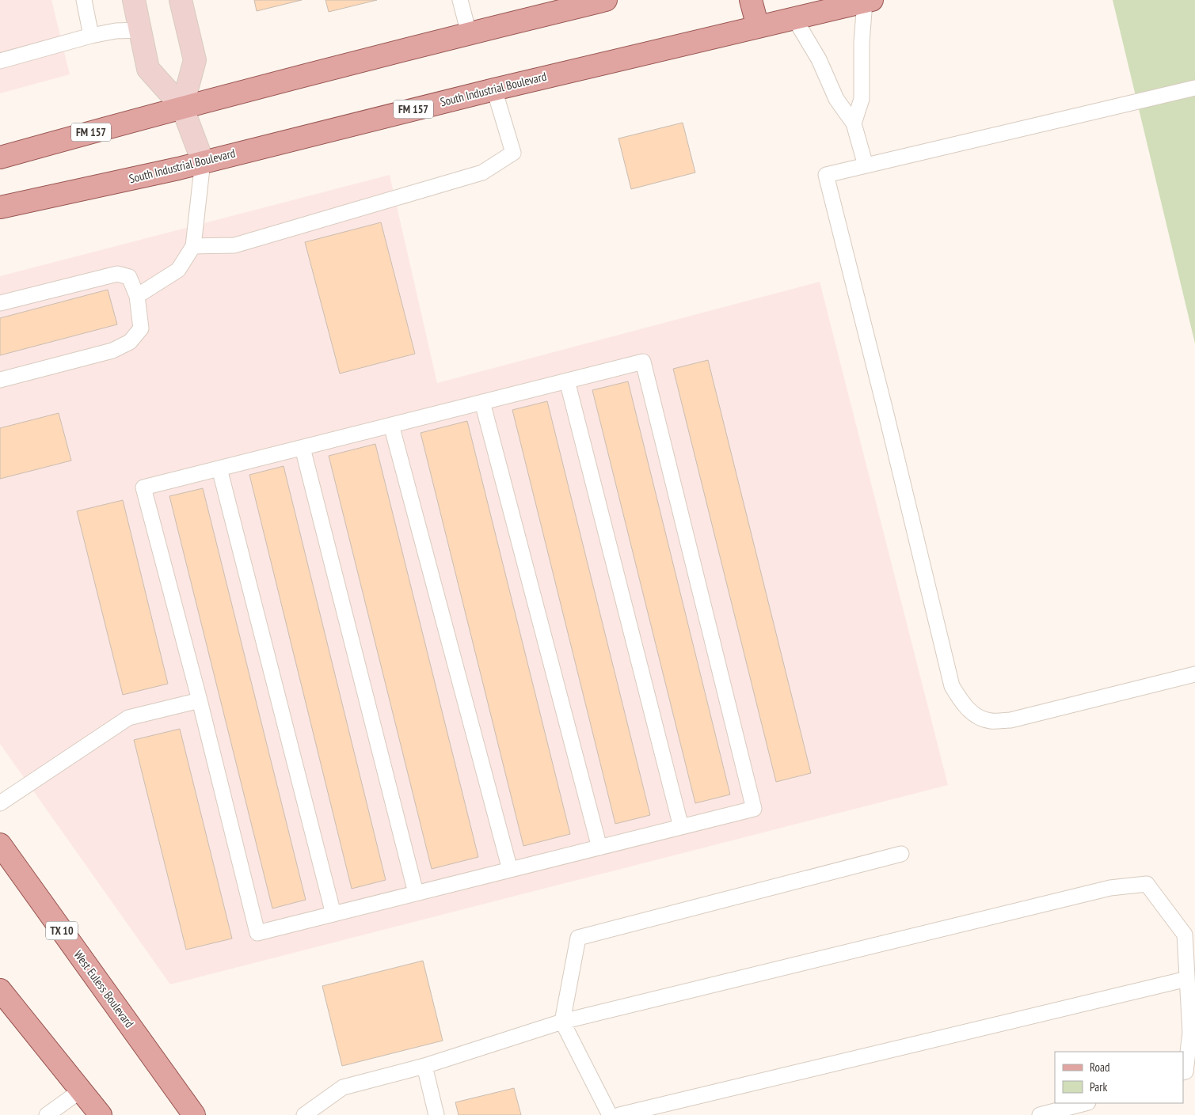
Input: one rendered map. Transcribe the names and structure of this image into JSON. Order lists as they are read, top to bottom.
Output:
{
  "streets": {
    "main road": [
      "South Industrial Boulevard",
      "FM 157",
      "TX 10",
      "West Euless Boulevard"
    ]
  },
  "legend": ["Road", "Park"]
}
